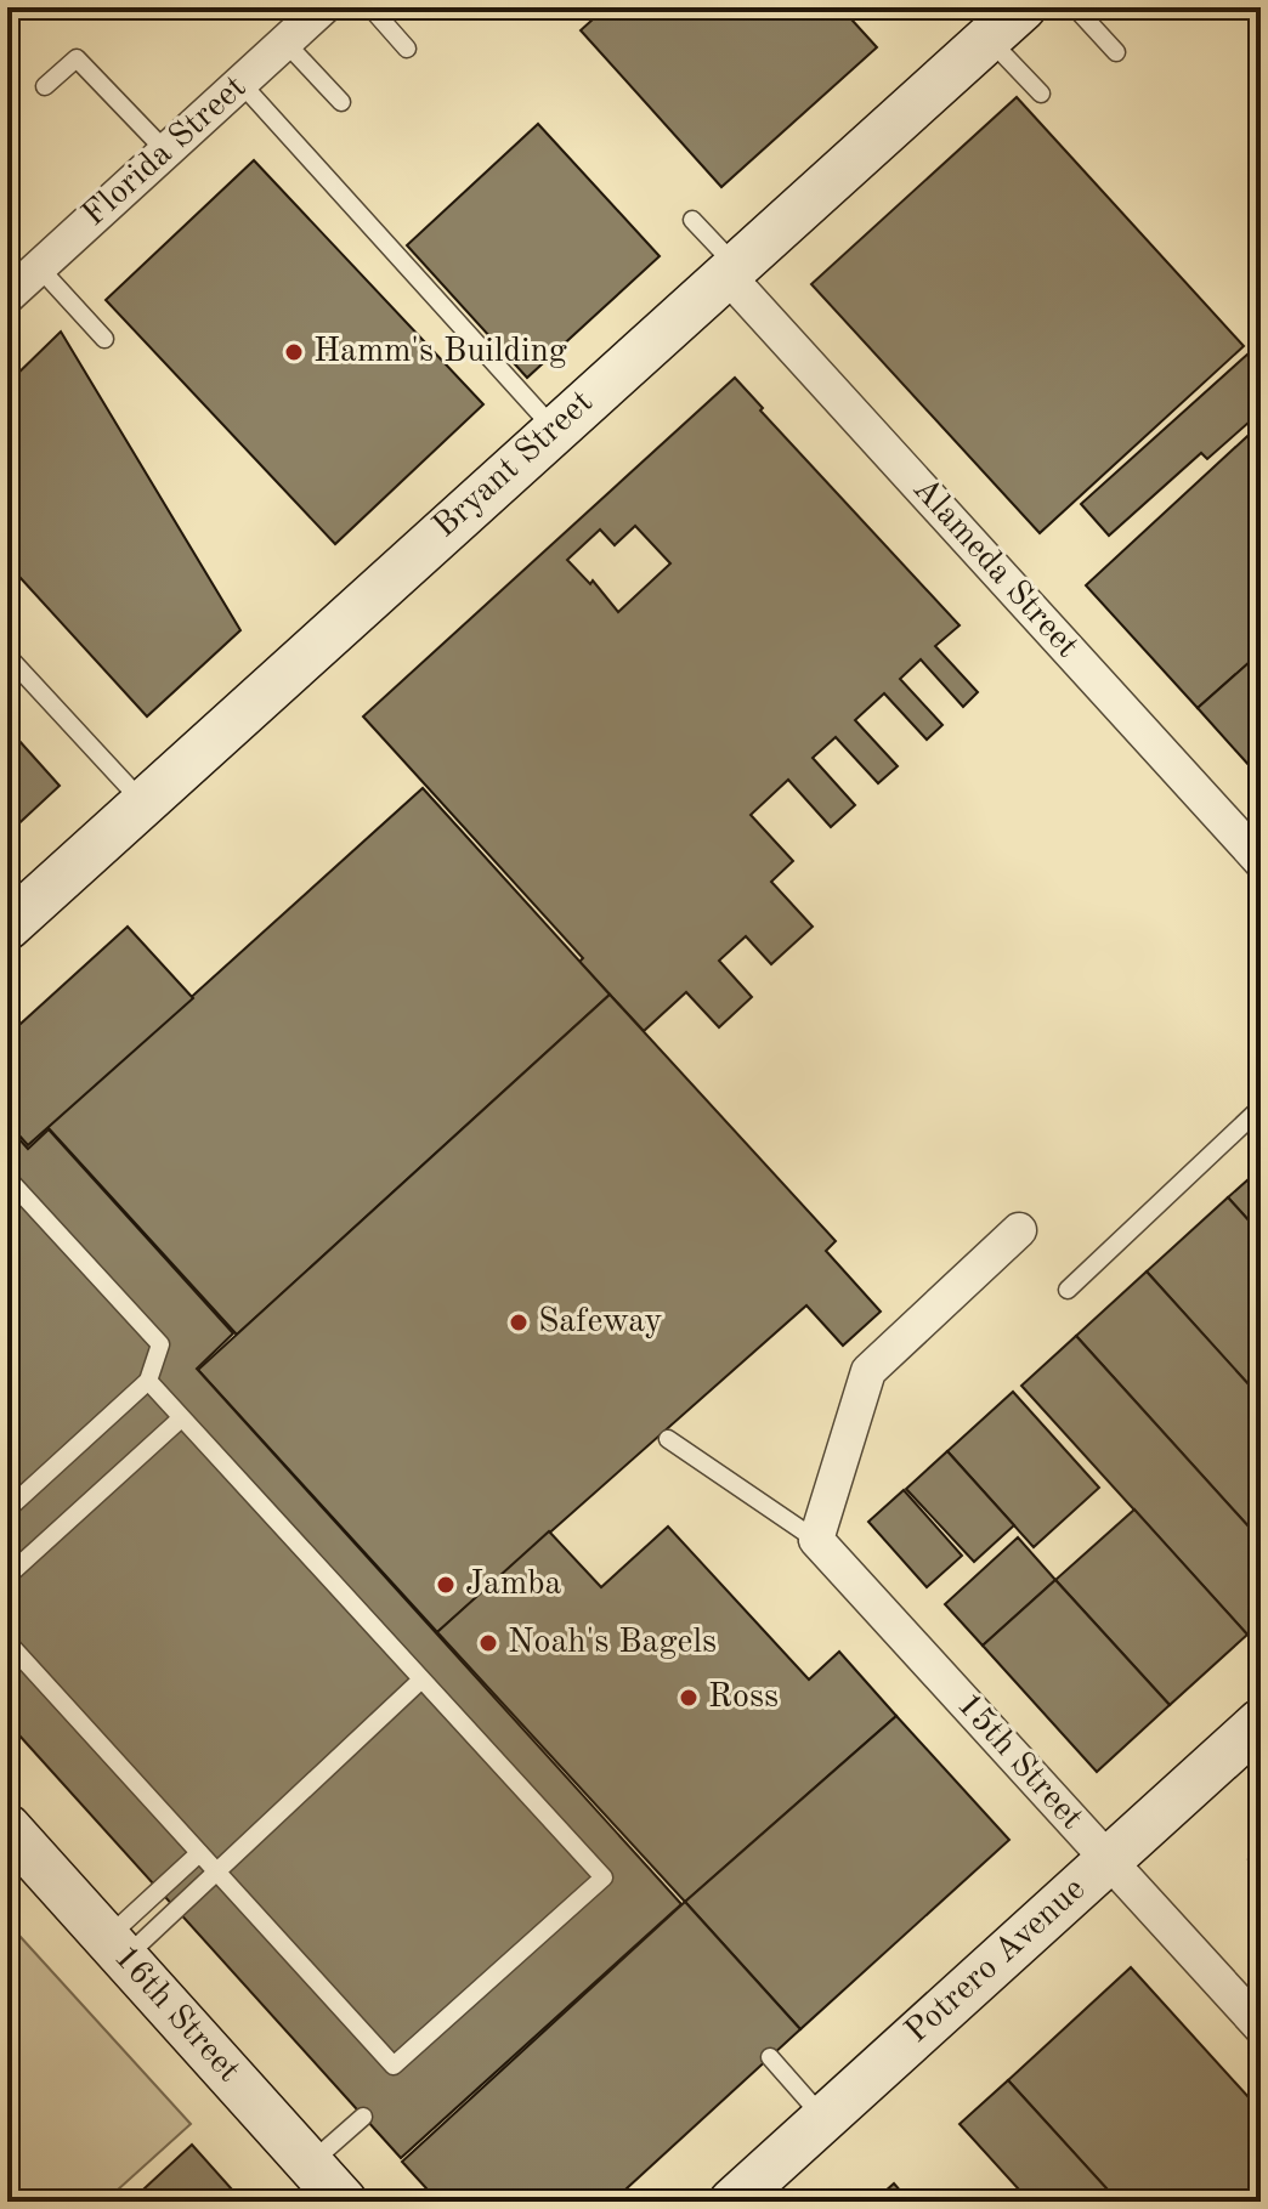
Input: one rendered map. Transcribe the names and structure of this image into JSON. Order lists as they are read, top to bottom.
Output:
{
  "streets": {
    "street": [
      "Florida Street",
      "Bryant Street",
      "Alameda Street",
      "15th Street",
      "Potrero Avenue",
      "16th Street"
    ]
  },
  "crossings": [
    ["Bryant Street", "Alameda Street"],
    ["15th Street", "Potrero Avenue"]
  ],
  "places": [
    "Hamm's Building",
    "Safeway",
    "Jamba",
    "Noah's Bagels",
    "Ross"
  ]
}
